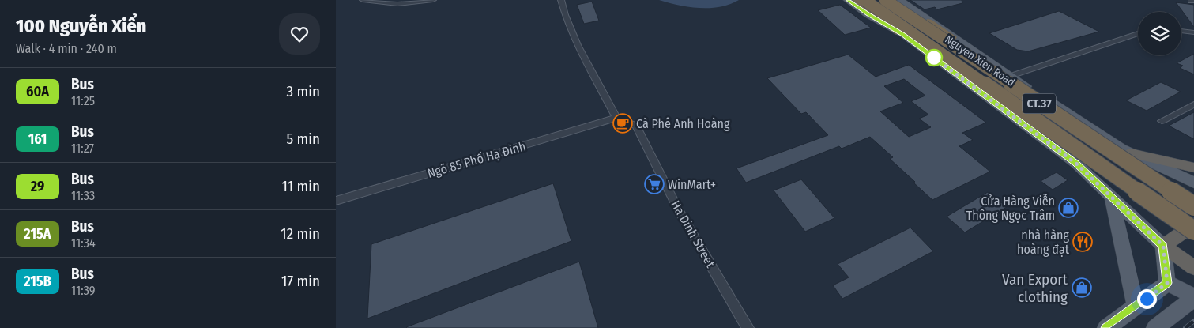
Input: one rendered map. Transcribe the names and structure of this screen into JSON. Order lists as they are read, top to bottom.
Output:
{
  "streets": {
    "highway": ["CT.37"],
    "main road": ["Nguyen Xien Road"],
    "street": ["Ngõ 85 Phố Hạ Đình", "Ha Dinh Street"]
  },
  "crossings": [
    ["Nguyen Xien Road", "CT.37"],
    ["Ngõ 85 Phố Hạ Đình", "Ha Dinh Street"]
  ],
  "places": {
    "cafe": ["Cà Phê Anh Hoàng"],
    "supermarket": ["WinMart+"],
    "shop": ["Cửa Hàng Viễn Thông Ngọc Trâm", "Van Export clothing"],
    "restaurant": ["nhà hàng hoàng đạt"]
  },
  "lines": ["bus line 60A"],
  "page": {
    "heading": ["100 Nguyễn Xiển", "Walk · 4 min · 240 m"],
    "list": [
      {
        "mark": "60A",
        "name": "Bus",
        "note": "11:25",
        "value": "3 min"
      },
      {
        "mark": "161",
        "name": "Bus",
        "note": "11:27",
        "value": "5 min"
      },
      {
        "mark": "29",
        "name": "Bus",
        "note": "11:33",
        "value": "11 min"
      },
      {
        "mark": "215A",
        "name": "Bus",
        "note": "11:34",
        "value": "12 min"
      },
      {
        "mark": "215B",
        "name": "Bus",
        "note": "11:39",
        "value": "17 min"
      }
    ]
  }
}
